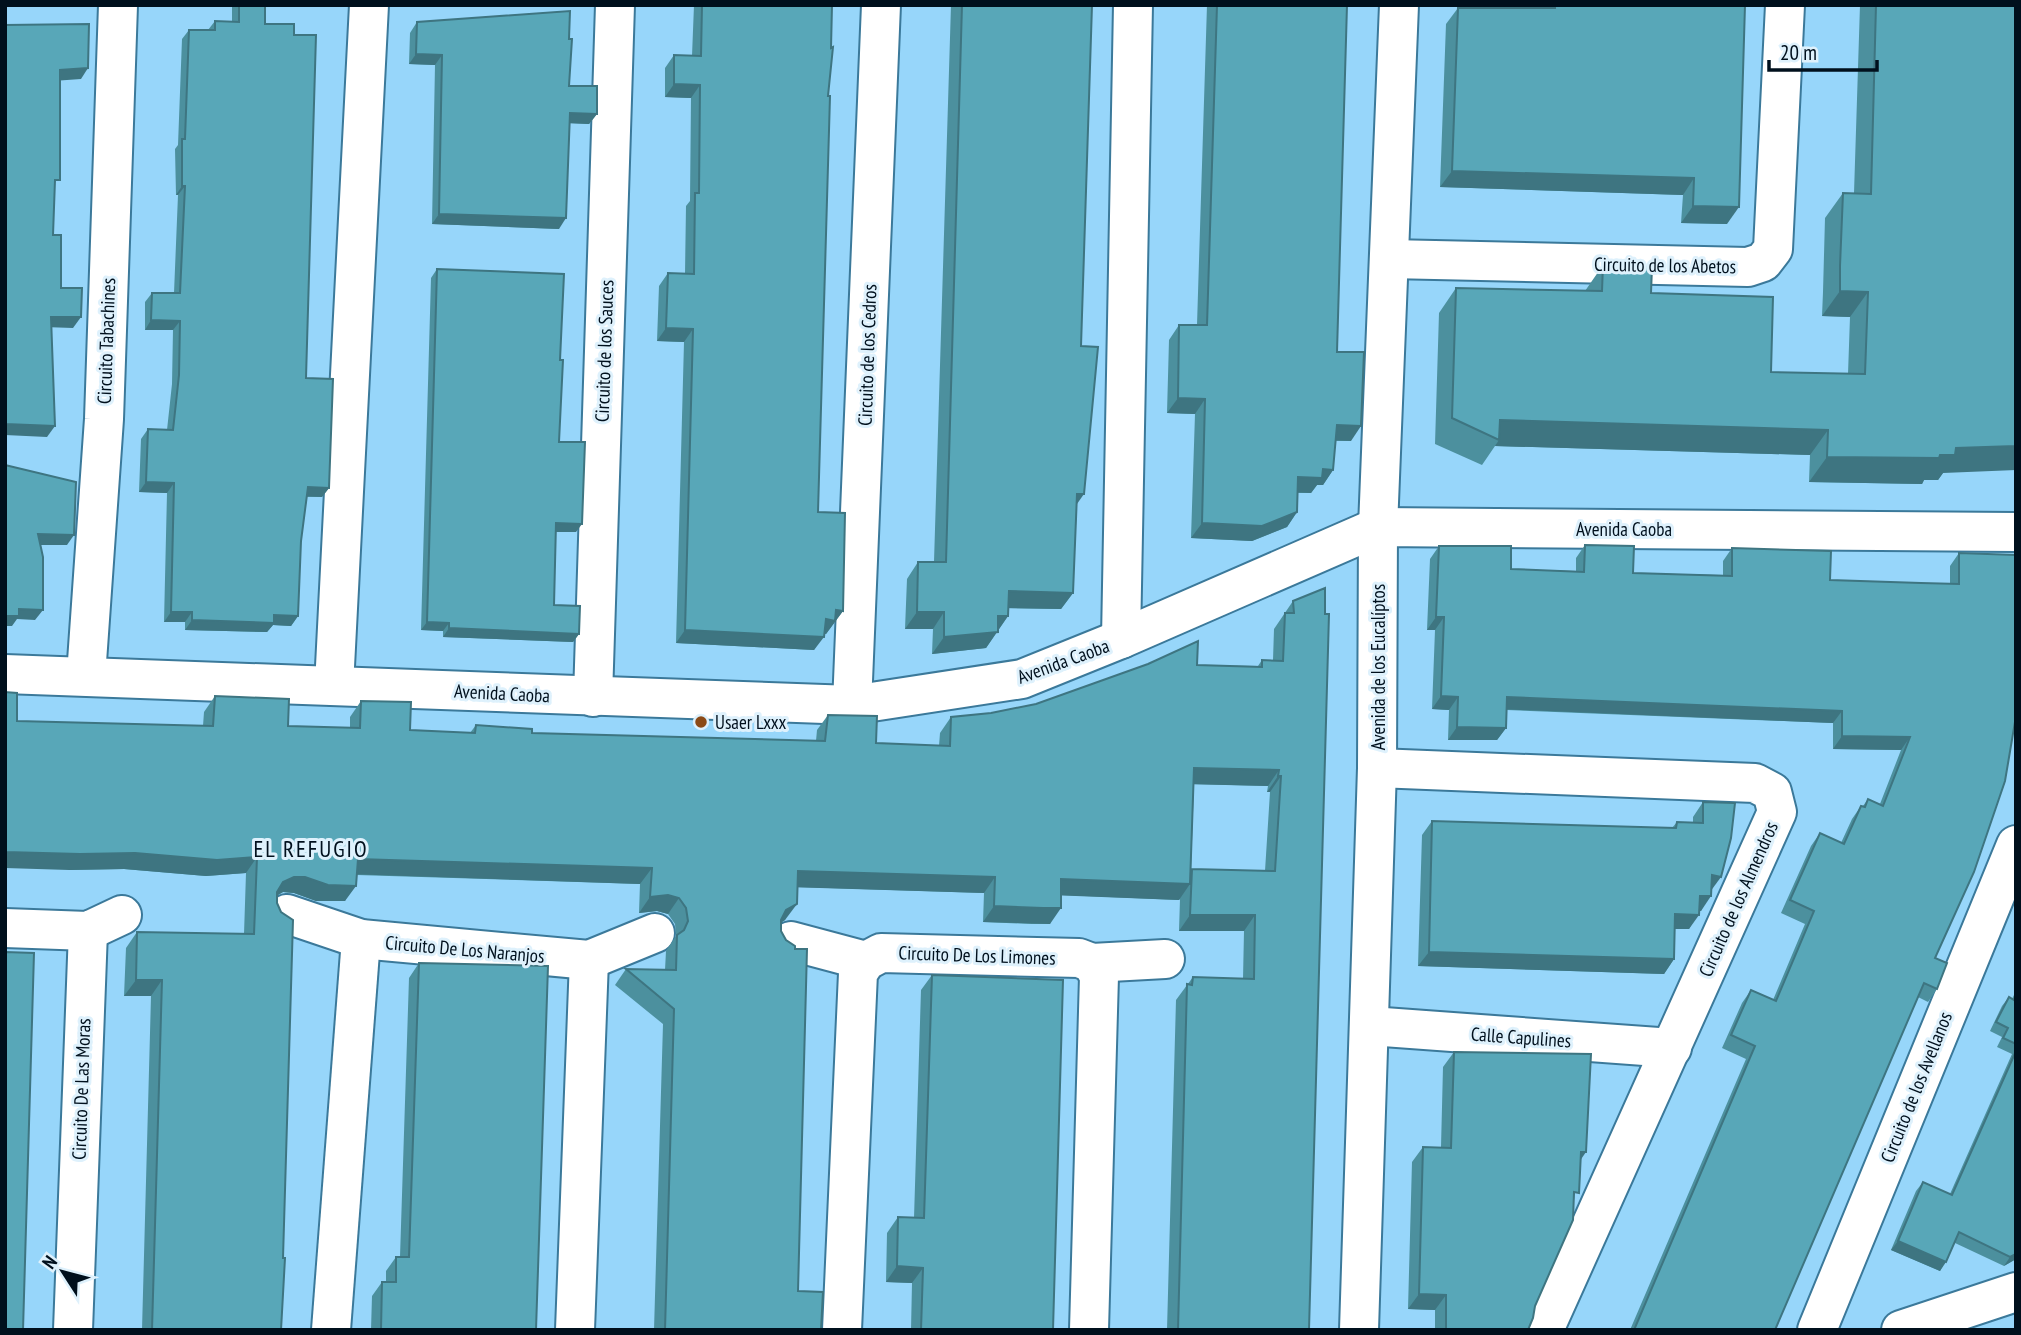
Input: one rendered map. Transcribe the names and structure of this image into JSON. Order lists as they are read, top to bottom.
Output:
{
  "streets": {
    "street": [
      "Circuito de los Abetos",
      "Circuito Tabachines",
      "Circuito de los Sauces",
      "Circuito de los Cedros",
      "Avenida Caoba",
      "Avenida de los Eucalíptos",
      "Circuito de los Almendros",
      "Circuito De Los Naranjos",
      "Circuito De Los Limones",
      "Calle Capulines",
      "Circuito de los Avellanos",
      "Circuito De Las Moras"
    ]
  },
  "crossings": [
    ["Circuito de los Abetos", "Avenida de los Eucalíptos"],
    ["Circuito Tabachines", "Avenida Caoba"],
    ["Circuito de los Sauces", "Avenida Caoba"],
    ["Circuito de los Cedros", "Avenida Caoba"],
    ["Avenida Caoba", "Avenida de los Eucalíptos"],
    ["Avenida de los Eucalíptos", "Circuito de los Almendros"],
    ["Avenida de los Eucalíptos", "Calle Capulines"],
    ["Circuito de los Almendros", "Calle Capulines"]
  ],
  "districts": ["EL REFUGIO"],
  "places": ["Usaer Lxxx"],
  "scale_bar": "20 m",
  "north": "top left"
}
